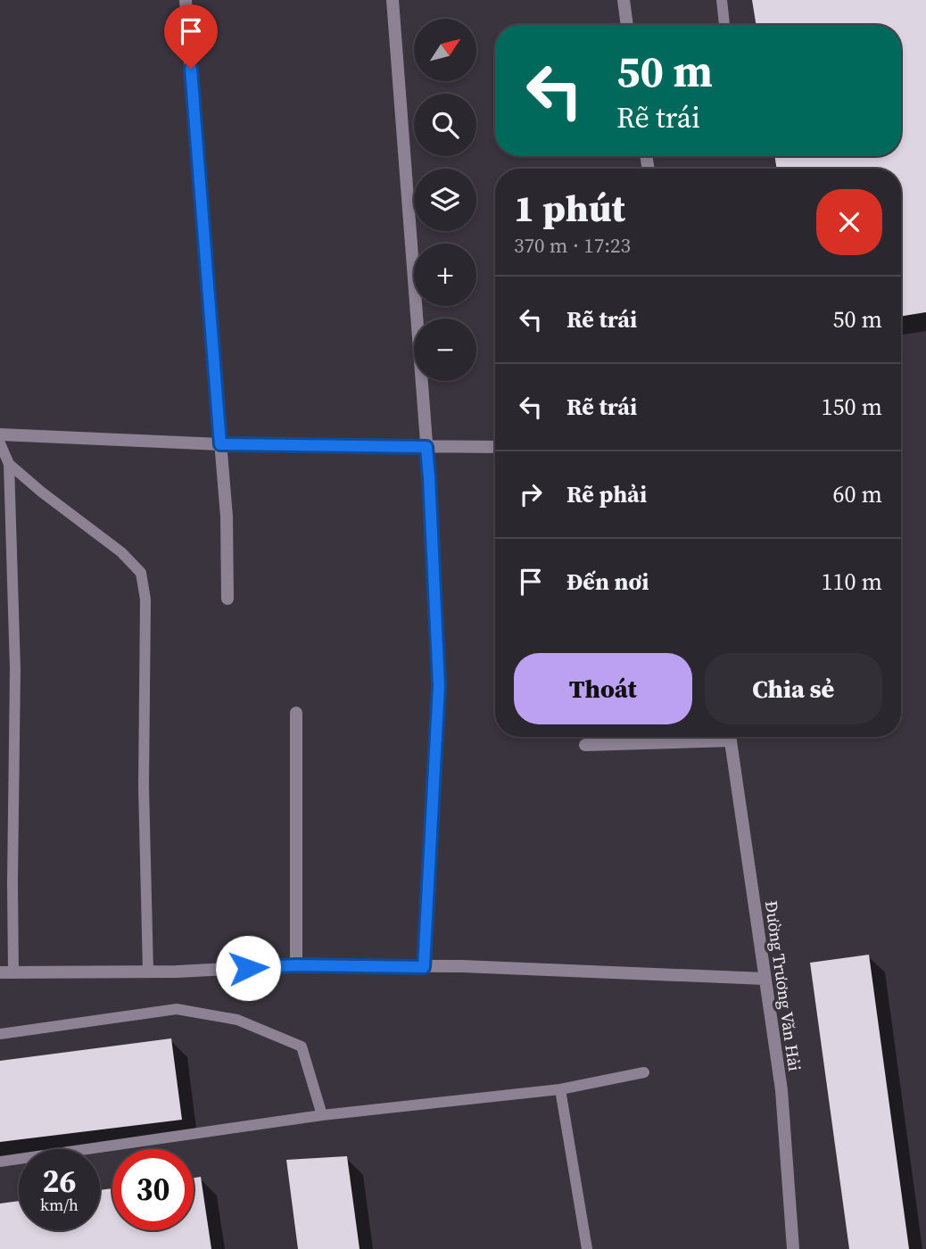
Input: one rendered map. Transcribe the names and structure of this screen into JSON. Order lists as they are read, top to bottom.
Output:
{
  "streets": {
    "street": ["Đường Trương Văn Hải"]
  },
  "north": "top right",
  "page": {
    "map_buttons": ["+", "−"],
    "turn": ["50 m", "Rẽ trái"],
    "heading": ["1 phút", "370 m · 17:23"],
    "list": [
      {
        "name": "Rẽ trái",
        "value": "50 m"
      },
      {
        "name": "Rẽ trái",
        "value": "150 m"
      },
      {
        "name": "Rẽ phải",
        "value": "60 m"
      },
      {
        "name": "Đến nơi",
        "value": "110 m"
      }
    ],
    "buttons": ["Thoát", "Chia sẻ"],
    "speed": "26 km/h",
    "limit": "30"
  }
}
